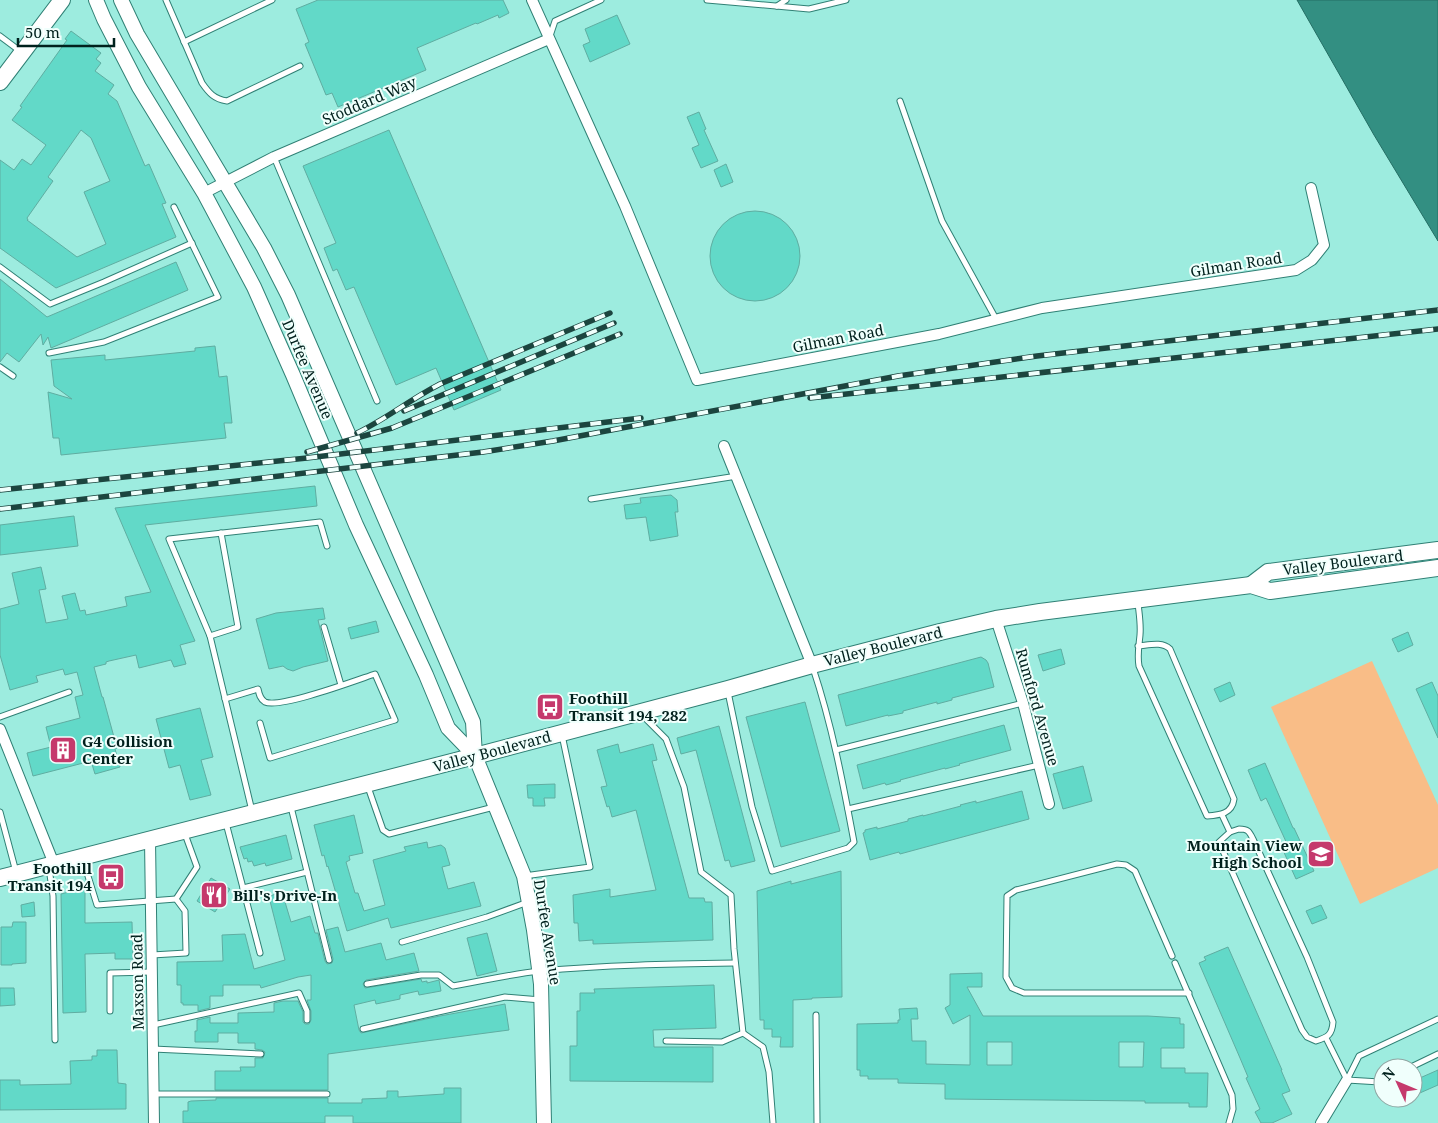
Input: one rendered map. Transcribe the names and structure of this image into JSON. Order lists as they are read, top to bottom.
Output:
{
  "streets": {
    "main road": ["Durfee Avenue", "Valley Boulevard"],
    "street": [
      "Stoddard Way",
      "Gilman Road",
      "Rumford Avenue",
      "Maxson Road"
    ]
  },
  "crossings": [
    ["Stoddard Way", "Gilman Road"],
    ["Stoddard Way", "Durfee Avenue"],
    ["Durfee Avenue", "Valley Boulevard"],
    ["Valley Boulevard", "Rumford Avenue"],
    ["Valley Boulevard", "Maxson Road"]
  ],
  "places": {
    "bus stop": ["Foothill Transit 194, 282", "Foothill Transit 194"],
    "building": ["G4 Collision Center"],
    "school or university": ["Mountain View High School"],
    "restaurant": ["Bill's Drive-In"]
  },
  "scale_bar": "50 m",
  "north": "top left"
}
